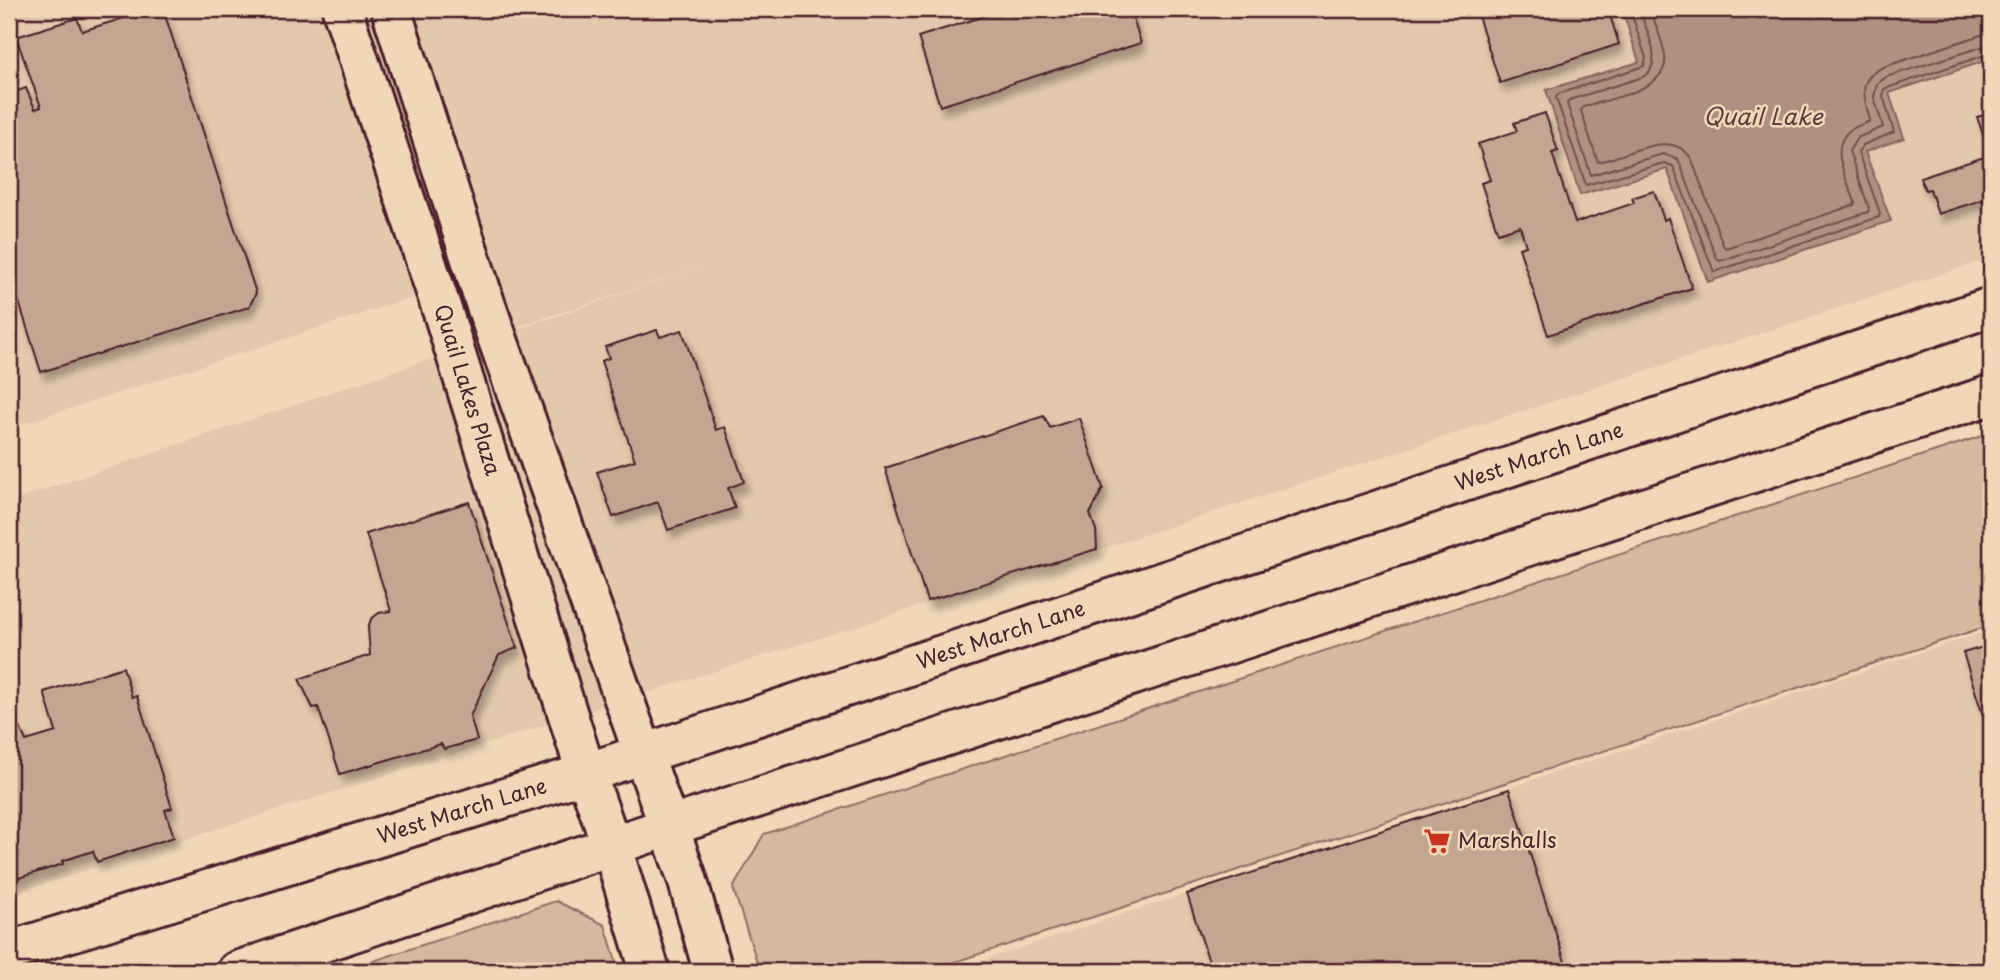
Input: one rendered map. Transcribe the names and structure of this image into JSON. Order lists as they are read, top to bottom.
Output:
{
  "streets": {
    "main road": ["Quail Lakes Plaza", "West March Lane"]
  },
  "crossings": [
    ["Quail Lakes Plaza", "West March Lane"]
  ],
  "water": ["Quail Lake"],
  "places": {
    "supermarket": ["Marshalls"]
  }
}
